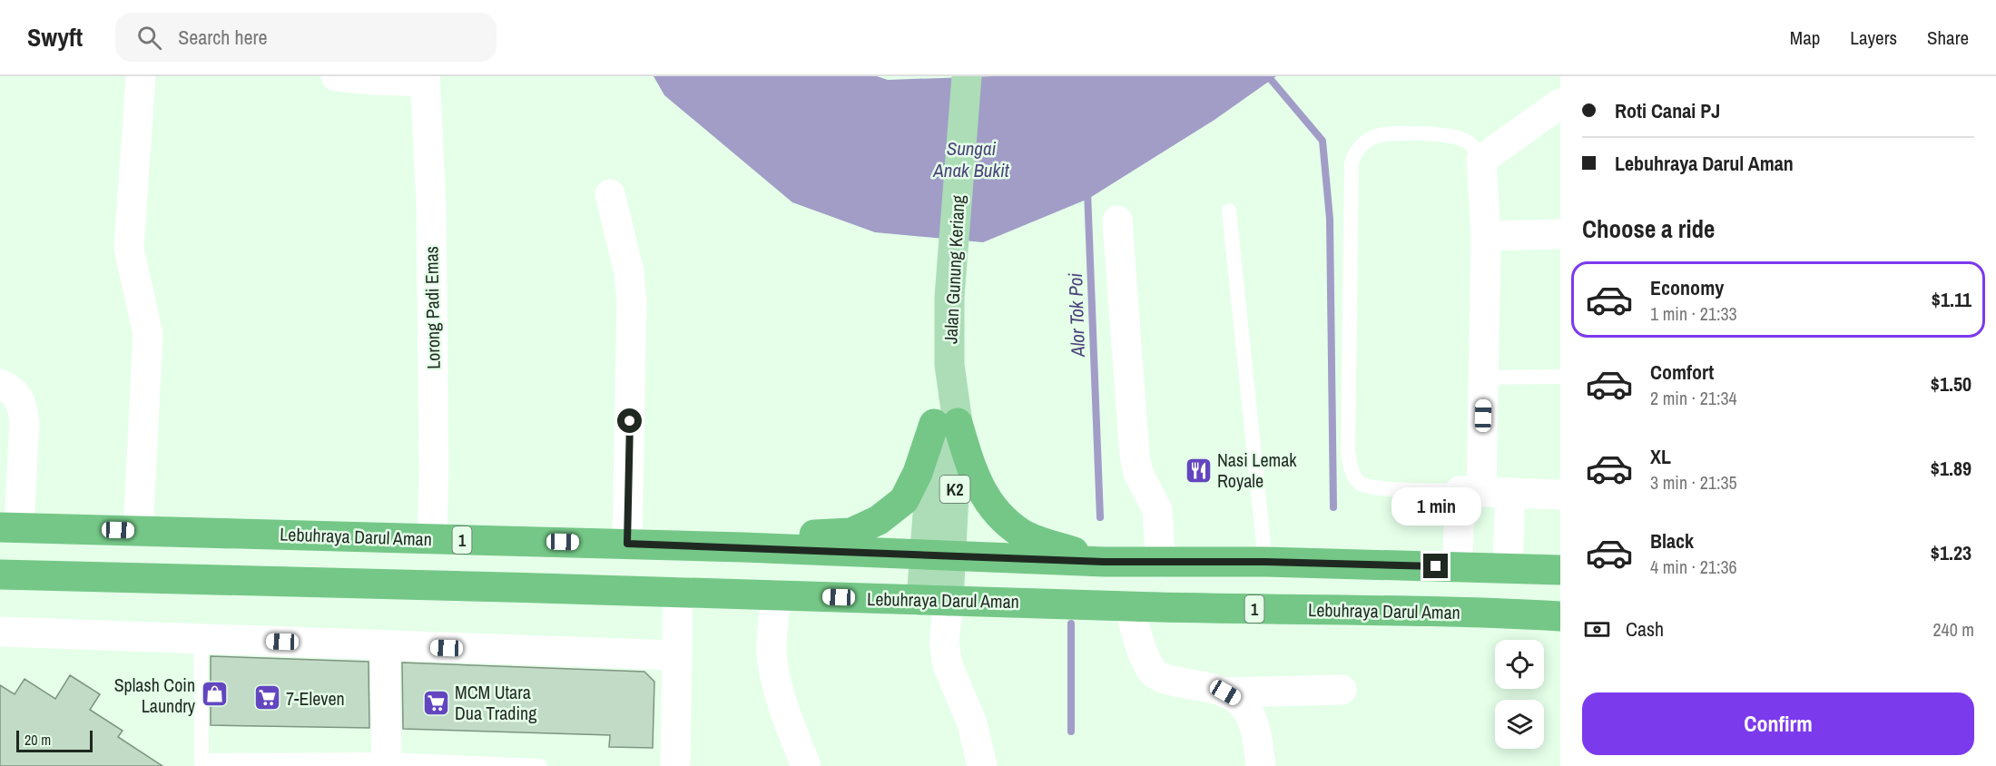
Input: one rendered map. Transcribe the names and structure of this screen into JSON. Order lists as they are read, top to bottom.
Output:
{
  "streets": {
    "highway": ["Lebuhraya Darul Aman", "1"],
    "main road": ["Jalan Gunung Keriang", "K2"],
    "street": ["Lorong Padi Emas"]
  },
  "crossings": [
    ["Jalan Gunung Keriang", "Lebuhraya Darul Aman"],
    ["Lorong Padi Emas", "Lebuhraya Darul Aman"]
  ],
  "water": ["Sungai Anak Bukit", "Alor Tok Poi"],
  "places": {
    "restaurant": ["Nasi Lemak Royale"],
    "shop": ["Splash Coin Laundry"],
    "supermarket": ["7-Eleven", "MCM Utara Dua Trading"]
  },
  "scale_bar": "20 m",
  "page": {
    "header": "Swyft",
    "search": "Search here",
    "nav": ["Map", "Layers", "Share"],
    "banner": ["Roti Canai PJ", "Lebuhraya Darul Aman"],
    "heading": "Choose a ride",
    "list": [
      {
        "name": "Economy",
        "note": "1 min · 21:33",
        "value": "$1.11"
      },
      {
        "name": "Comfort",
        "note": "2 min · 21:34",
        "value": "$1.50"
      },
      {
        "name": "XL",
        "note": "3 min · 21:35",
        "value": "$1.89"
      },
      {
        "name": "Black",
        "note": "4 min · 21:36",
        "value": "$1.23"
      }
    ],
    "bubble": "1 min",
    "pay": ["Cash", "240 m"],
    "buttons": "Confirm",
    "scale": "20 m"
  }
}
